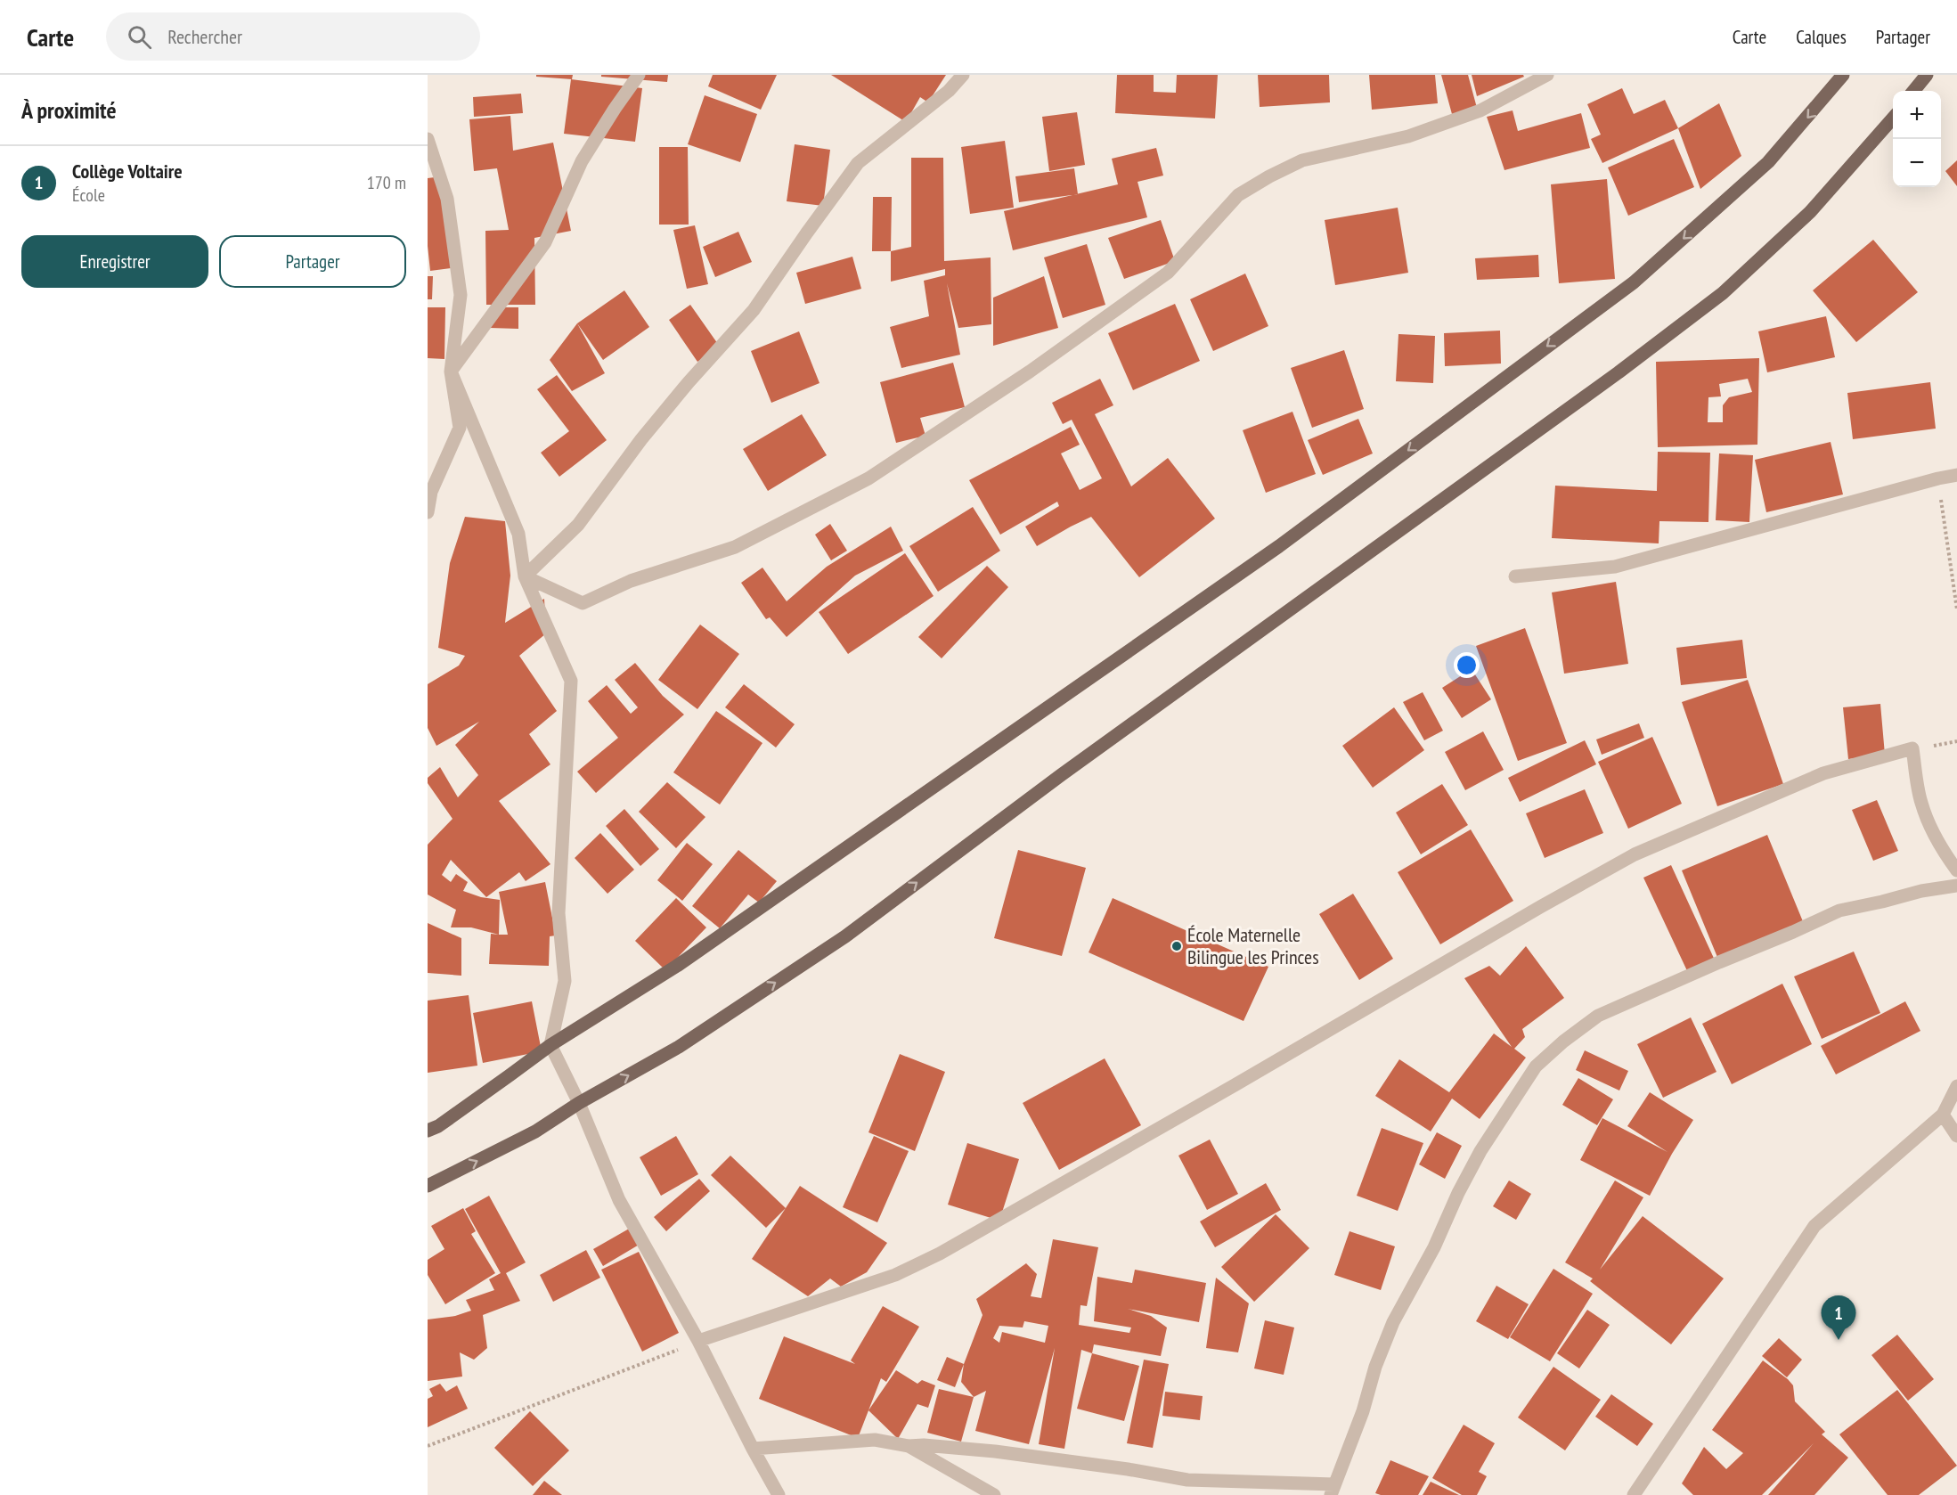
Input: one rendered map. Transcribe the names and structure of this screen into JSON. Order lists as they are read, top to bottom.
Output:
{
  "places": ["École Maternelle Bilingue les Princes"],
  "page": {
    "header": "Carte",
    "search": "Rechercher",
    "nav": ["Carte", "Calques", "Partager"],
    "heading": "À proximité",
    "map_buttons": ["+", "−"],
    "list": [
      {
        "mark": "1",
        "name": "Collège Voltaire",
        "note": "École",
        "value": "170 m"
      }
    ],
    "buttons": ["Enregistrer", "Partager"],
    "pins": "1"
  }
}
